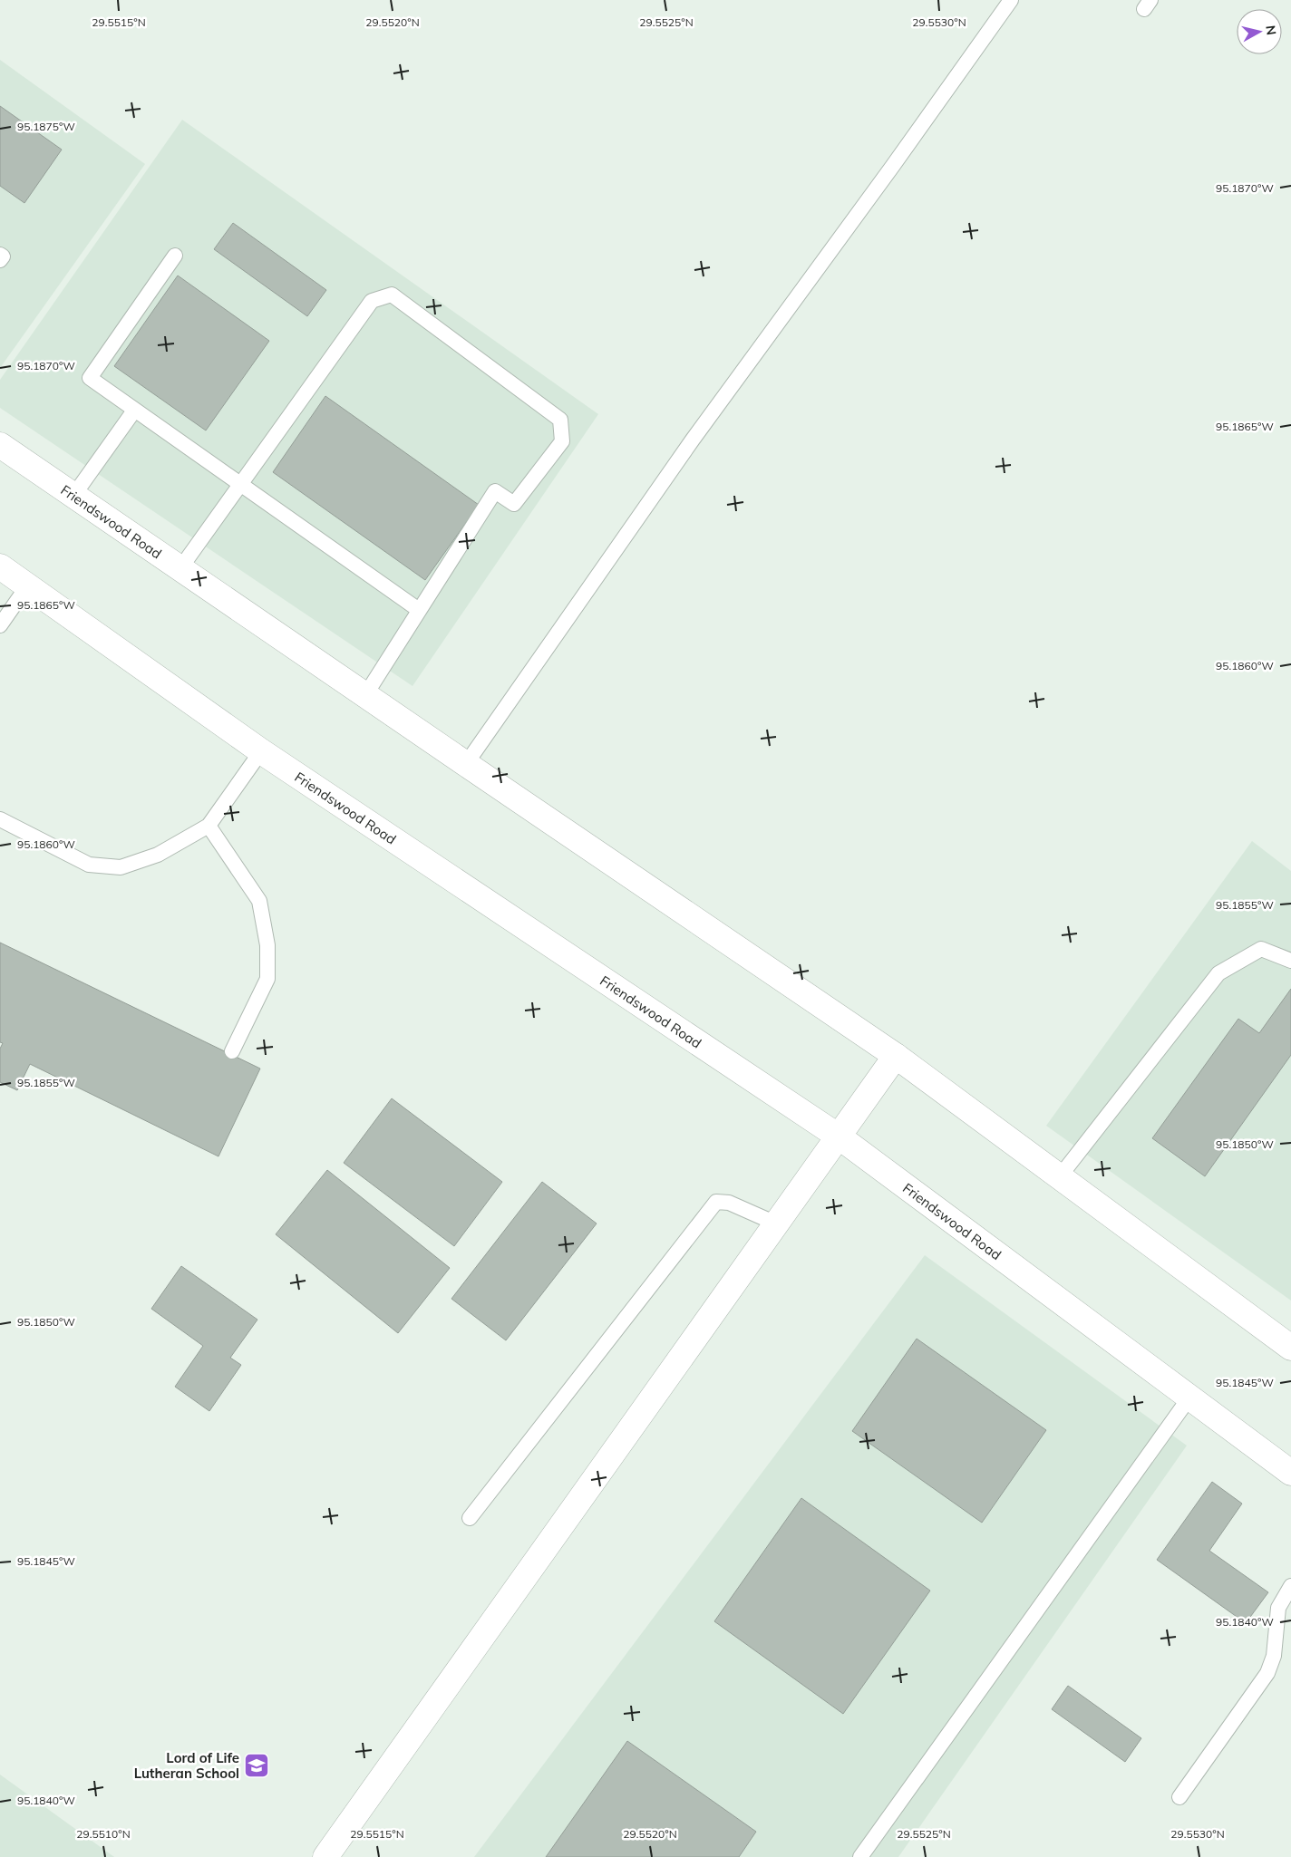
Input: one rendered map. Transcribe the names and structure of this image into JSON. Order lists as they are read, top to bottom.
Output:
{
  "streets": {
    "main road": ["Friendswood Road"]
  },
  "places": {
    "school or university": ["Lord of Life Lutheran School"]
  },
  "north": "right",
  "coordinates": [
    "29.5515°N",
    "29.5520°N",
    "29.5525°N",
    "29.5530°N",
    "95.1875°W",
    "95.1870°W",
    "95.1865°W",
    "95.1860°W",
    "95.1855°W",
    "95.1850°W",
    "95.1845°W",
    "95.1840°W",
    "29.5510°N"
  ]
}
